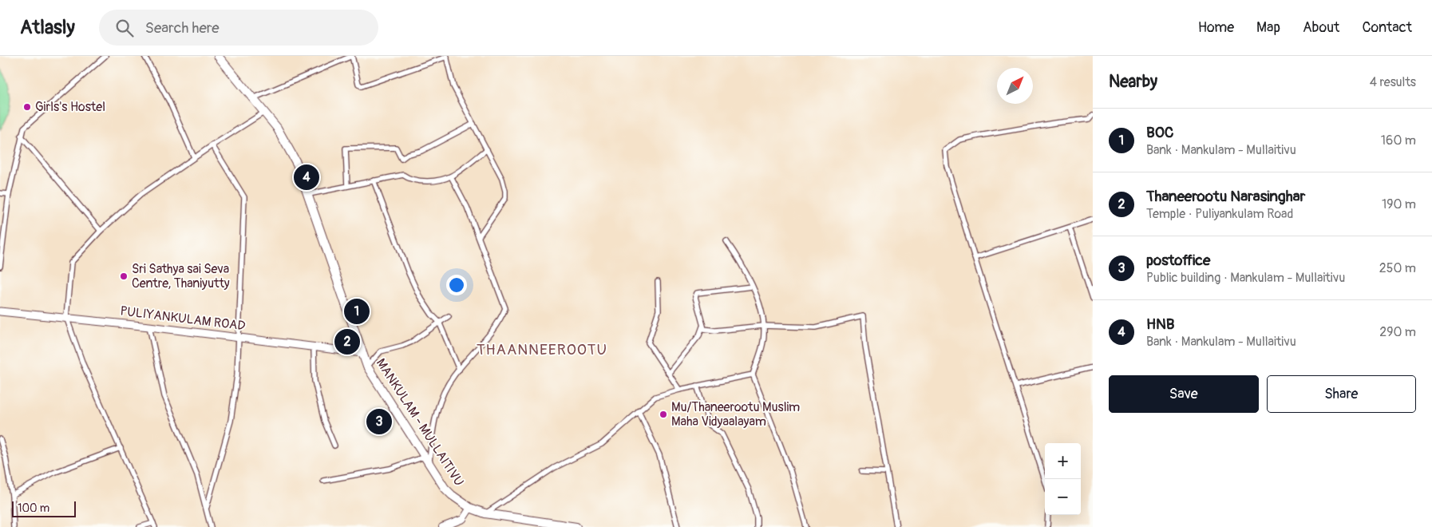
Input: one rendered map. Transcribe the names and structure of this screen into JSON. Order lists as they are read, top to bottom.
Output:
{
  "streets": {
    "highway": ["MANKULAM - MULLAITIVU"],
    "main road": ["PULIYANKULAM ROAD"]
  },
  "crossings": [
    ["PULIYANKULAM ROAD", "MANKULAM - MULLAITIVU"]
  ],
  "districts": ["THAANNEEROOTU"],
  "places": ["Girls's Hostel", "Sri Sathya sai Seva Centre, Thaniyutty", "Mu/Thaneerootu Muslim Maha Vidyaalayam"],
  "scale_bar": "100 m",
  "north": "top right",
  "page": {
    "header": "Atlasly",
    "search": "Search here",
    "nav": [
      "Home",
      "Map",
      "About",
      "Contact"
    ],
    "heading": ["Nearby", "4 results"],
    "list": [
      {
        "mark": "1",
        "name": "BOC",
        "note": "Bank · Mankulam - Mullaitivu",
        "value": "160 m"
      },
      {
        "mark": "2",
        "name": "Thaneerootu Narasinghar",
        "note": "Temple · Puliyankulam Road",
        "value": "190 m"
      },
      {
        "mark": "3",
        "name": "postoffice",
        "note": "Public building · Mankulam - Mullaitivu",
        "value": "250 m"
      },
      {
        "mark": "4",
        "name": "HNB",
        "note": "Bank · Mankulam - Mullaitivu",
        "value": "290 m"
      }
    ],
    "pins": [
      "4",
      "1",
      "2",
      "3"
    ],
    "buttons": ["Save", "Share"],
    "map_buttons": ["+", "−"],
    "scale": "100 m"
  }
}
